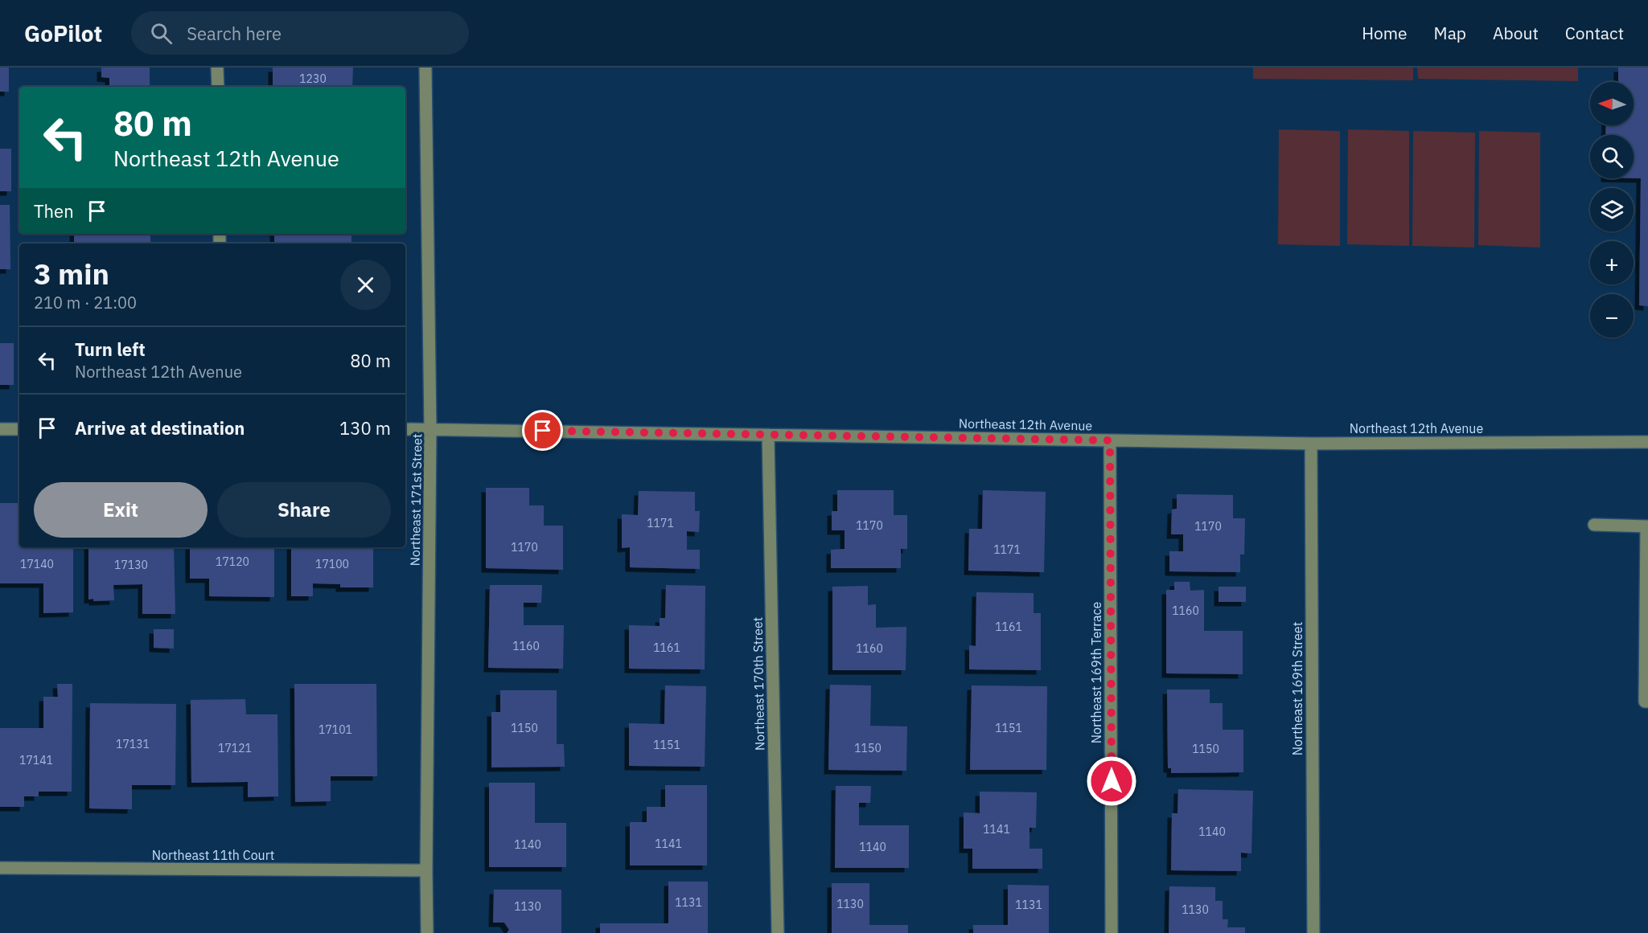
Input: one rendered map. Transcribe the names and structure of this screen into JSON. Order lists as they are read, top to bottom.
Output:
{
  "streets": {
    "street": [
      "Northeast 12th Avenue",
      "Northeast 171st Street",
      "Northeast 169th Terrace",
      "Northeast 170th Street",
      "Northeast 169th Street",
      "Northeast 11th Court"
    ]
  },
  "crossings": [
    ["Northeast 12th Avenue", "Northeast 171st Street"],
    ["Northeast 12th Avenue", "Northeast 169th Terrace"],
    ["Northeast 12th Avenue", "Northeast 170th Street"],
    ["Northeast 12th Avenue", "Northeast 169th Street"],
    ["Northeast 171st Street", "Northeast 11th Court"]
  ],
  "house_numbers": [
    "1230",
    "1171",
    "1170",
    "1170",
    "1170",
    "1171",
    "17120",
    "17140",
    "17100",
    "17130",
    "1160",
    "1161",
    "1160",
    "1161",
    "1160",
    "1150",
    "1151",
    "17101",
    "17131",
    "1151",
    "17121",
    "1150",
    "1150",
    "17141",
    "1141",
    "1140",
    "1141",
    "1140",
    "1140",
    "1131",
    "1130",
    "1131",
    "1130",
    "1130"
  ],
  "north": "left",
  "page": {
    "header": "GoPilot",
    "search": "Search here",
    "nav": [
      "Home",
      "Map",
      "About",
      "Contact"
    ],
    "map_buttons": ["+", "−"],
    "turn": ["80 m", "Northeast 12th Avenue"],
    "then": "Then",
    "heading": ["3 min", "210 m · 21:00"],
    "list": [
      {
        "name": "Turn left",
        "note": "Northeast 12th Avenue",
        "value": "80 m"
      },
      {
        "name": "Arrive at destination",
        "value": "130 m"
      }
    ],
    "buttons": ["Exit", "Share"]
  }
}
